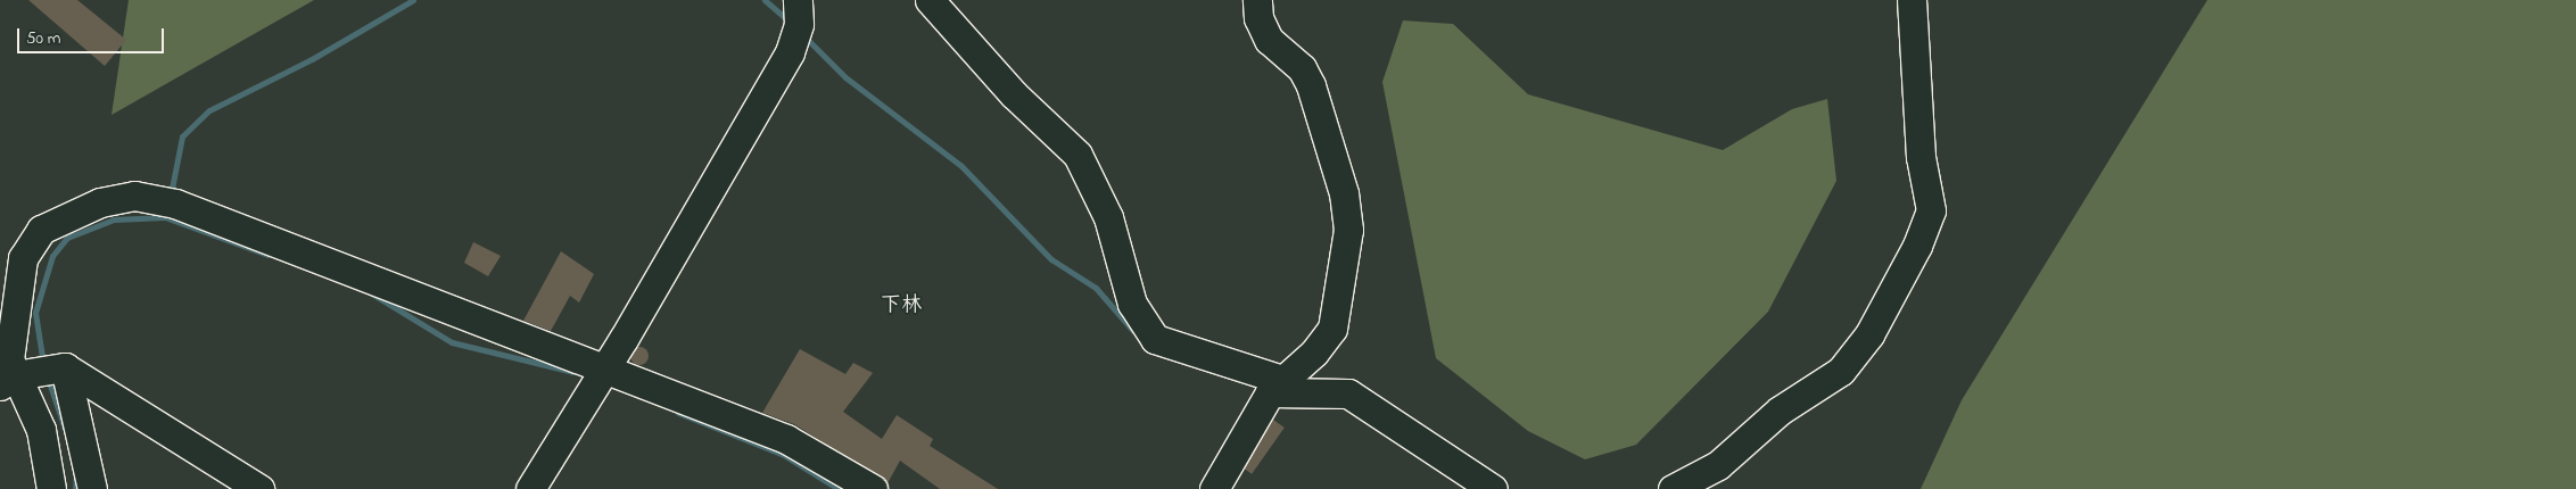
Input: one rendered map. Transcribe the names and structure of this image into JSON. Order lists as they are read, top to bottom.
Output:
{
  "districts": ["下林"],
  "scale_bar": "50 m"
}
